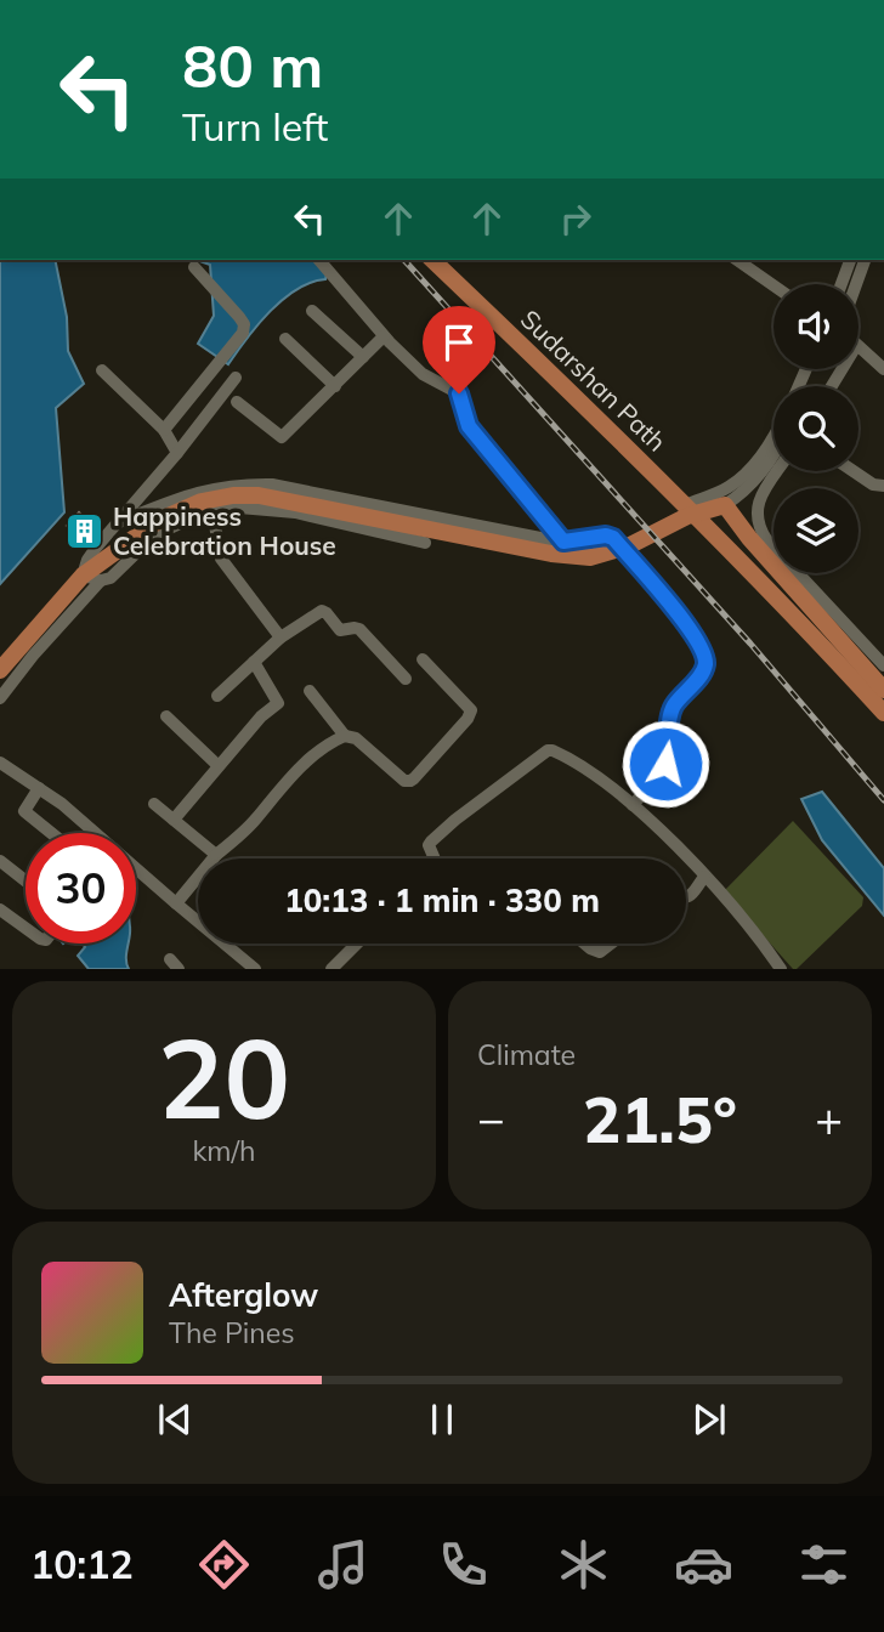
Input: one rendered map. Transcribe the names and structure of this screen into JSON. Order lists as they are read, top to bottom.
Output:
{
  "streets": {
    "main road": ["Sudarshan Path"]
  },
  "places": {
    "building": ["Happiness Celebration House"]
  },
  "page": {
    "turn": ["80 m", "Turn left"],
    "limit": "30",
    "trip": "10:13 · 1 min · 330 m",
    "tile": [
      ["20", "km/h"],
      "Climate"
    ],
    "heat": ["−", "21.5°", "+"],
    "song": ["Afterglow", "The Pines"],
    "tabs": "10:12"
  }
}
